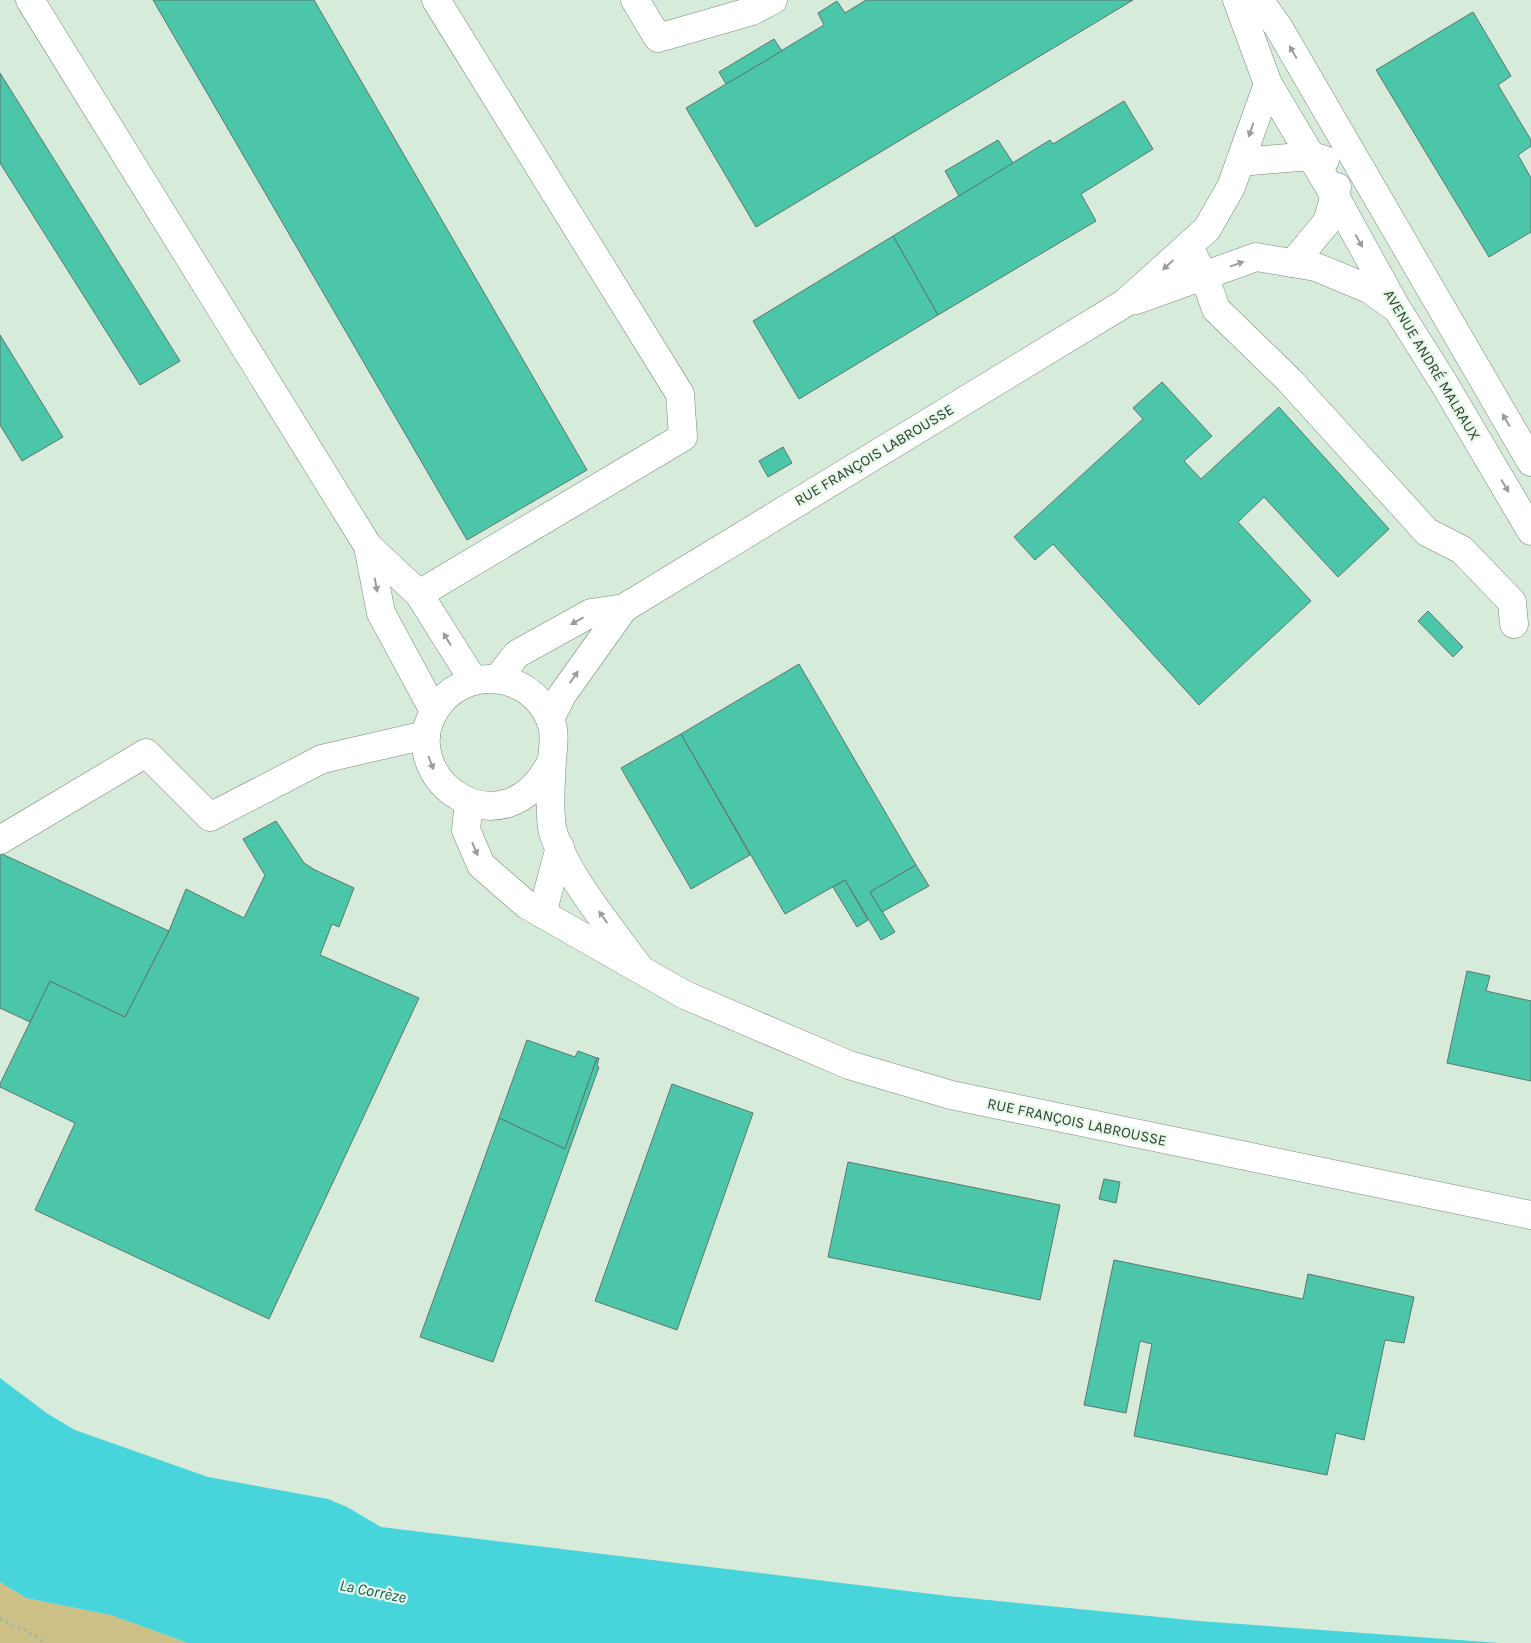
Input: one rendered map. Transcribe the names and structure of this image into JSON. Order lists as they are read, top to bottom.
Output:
{
  "streets": {
    "street": ["AVENUE ANDRÉ MALRAUX", "RUE FRANÇOIS LABROUSSE"]
  },
  "crossings": [
    ["AVENUE ANDRÉ MALRAUX", "RUE FRANÇOIS LABROUSSE"]
  ],
  "water": ["La Corrèze"]
}
